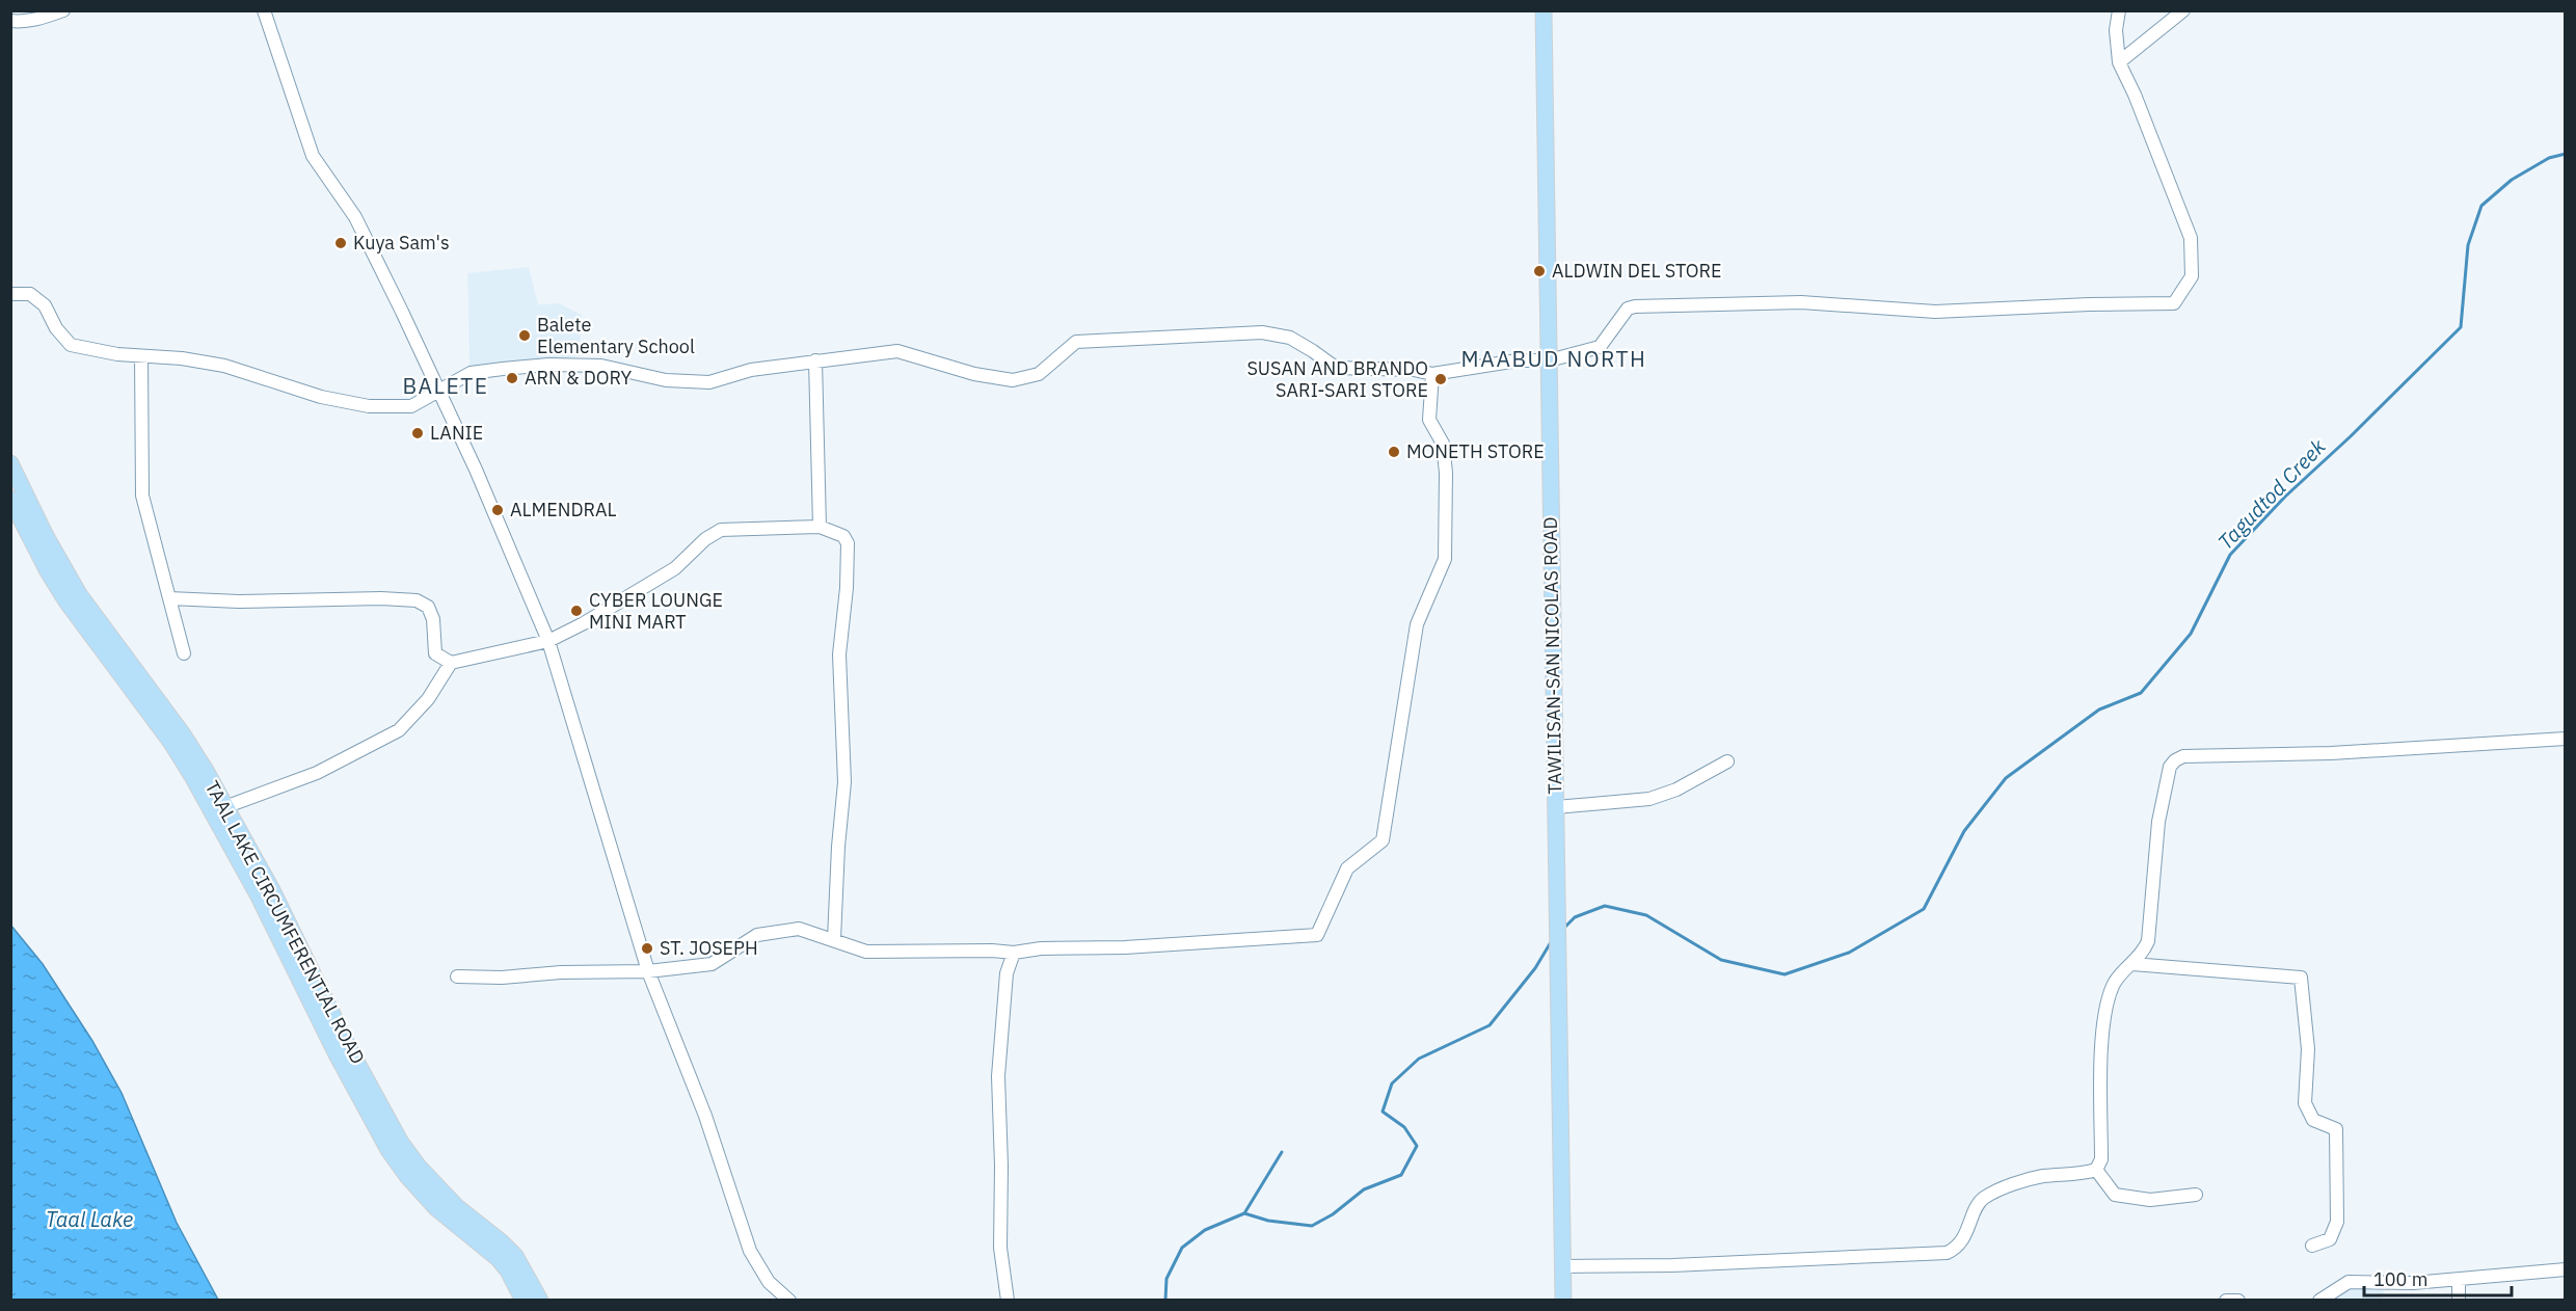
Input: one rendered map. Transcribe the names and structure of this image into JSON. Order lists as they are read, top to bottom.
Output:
{
  "streets": {
    "main road": ["TAWILISAN-SAN NICOLAS ROAD", "TAAL LAKE CIRCUMFERENTIAL ROAD"]
  },
  "districts": ["MAABUD NORTH", "BALETE"],
  "water": ["Tagudtod Creek", "Taal Lake"],
  "places": [
    "Kuya Sam's",
    "ALDWIN DEL STORE",
    "Balete Elementary School",
    "ARN & DORY",
    "SUSAN AND BRANDO SARI-SARI STORE",
    "LANIE",
    "MONETH STORE",
    "ALMENDRAL",
    "CYBER LOUNGE MINI MART",
    "ST. JOSEPH"
  ],
  "scale_bar": "100 m"
}
